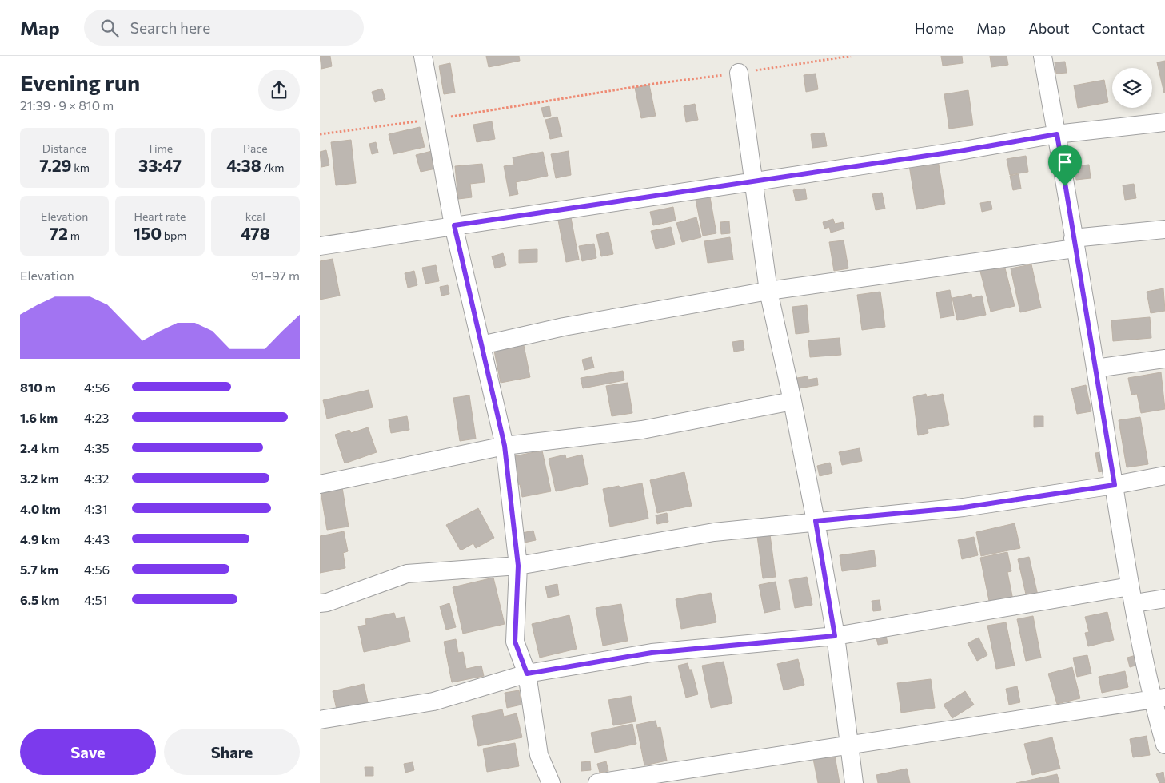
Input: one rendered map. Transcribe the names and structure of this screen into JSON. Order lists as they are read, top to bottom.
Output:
{
  "page": {
    "header": "Map",
    "search": "Search here",
    "nav": [
      "Home",
      "Map",
      "About",
      "Contact"
    ],
    "heading": ["Evening run", "21:39 · 9 × 810 m"],
    "stats": [
      ["Distance", "7.29 km"],
      ["Time", "33:47"],
      ["Pace", "4:38 /km"],
      ["Elevation", "72 m"],
      ["Heart rate", "150 bpm"],
      ["kcal", "478"]
    ],
    "chart": ["Elevation", "91–97 m"],
    "list": [
      {
        "name": "810 m",
        "note": "4:56"
      },
      {
        "name": "1.6 km",
        "note": "4:23"
      },
      {
        "name": "2.4 km",
        "note": "4:35"
      },
      {
        "name": "3.2 km",
        "note": "4:32"
      },
      {
        "name": "4.0 km",
        "note": "4:31"
      },
      {
        "name": "4.9 km",
        "note": "4:43"
      },
      {
        "name": "5.7 km",
        "note": "4:56"
      },
      {
        "name": "6.5 km",
        "note": "4:51"
      }
    ],
    "buttons": ["Save", "Share"]
  }
}
